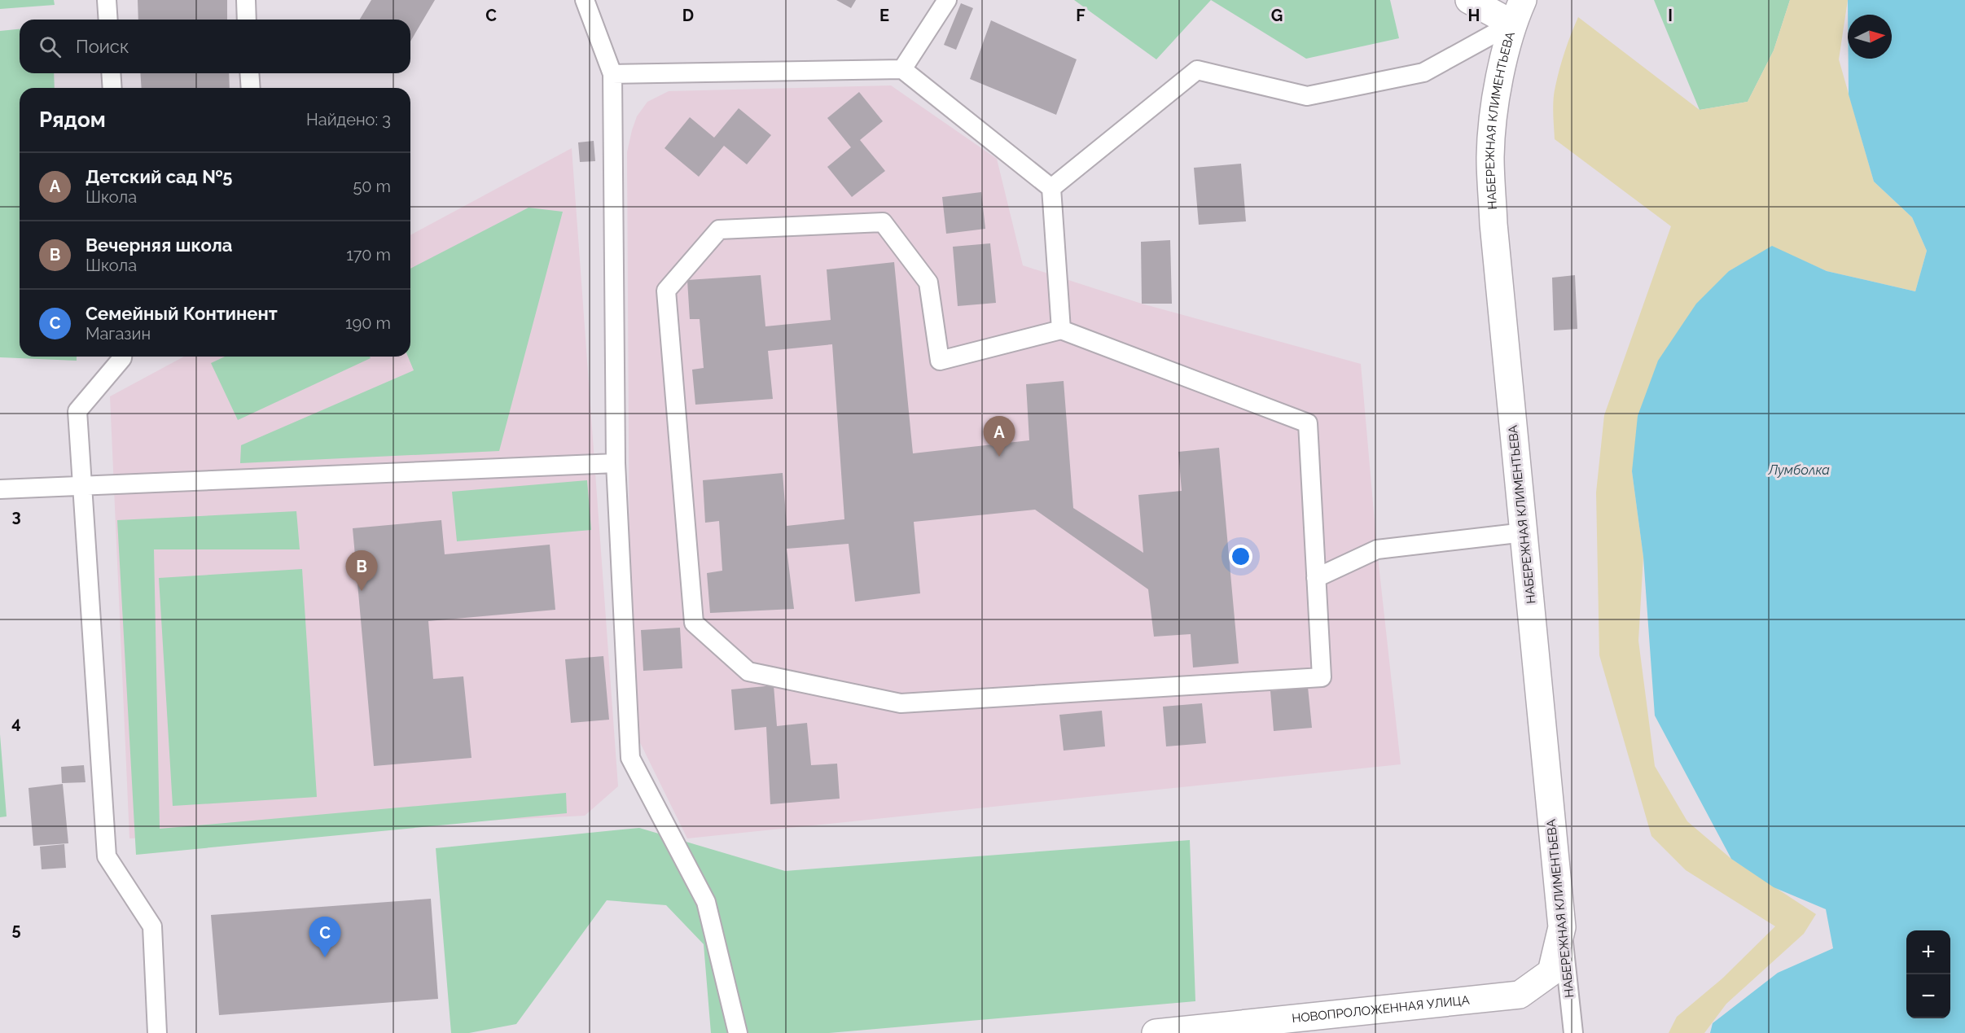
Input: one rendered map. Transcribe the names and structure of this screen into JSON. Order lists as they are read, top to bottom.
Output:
{
  "streets": {
    "street": ["НАБЕРЕЖНАЯ КЛИМЕНТЬЕВА", "НОВОПРОЛОЖЕННАЯ УЛИЦА"]
  },
  "crossings": [
    ["НАБЕРЕЖНАЯ КЛИМЕНТЬЕВА", "НОВОПРОЛОЖЕННАЯ УЛИЦА"]
  ],
  "water": ["Лумболка"],
  "north": "right",
  "page": {
    "search": "Поиск",
    "heading": ["Рядом", "Найдено: 3"],
    "list": [
      {
        "mark": "A",
        "name": "Детский сад №5",
        "note": "Школа",
        "value": "50 m"
      },
      {
        "mark": "B",
        "name": "Вечерняя школа",
        "note": "Школа",
        "value": "170 m"
      },
      {
        "mark": "C",
        "name": "Семейный Континент",
        "note": "Магазин",
        "value": "190 m"
      }
    ],
    "pins": ["A", "B", "C"],
    "map_buttons": ["+", "−"]
  },
  "grid": {
    "columns": [
      "C",
      "D",
      "E",
      "F",
      "G",
      "H",
      "I"
    ],
    "rows": ["3", "4", "5"]
  }
}
